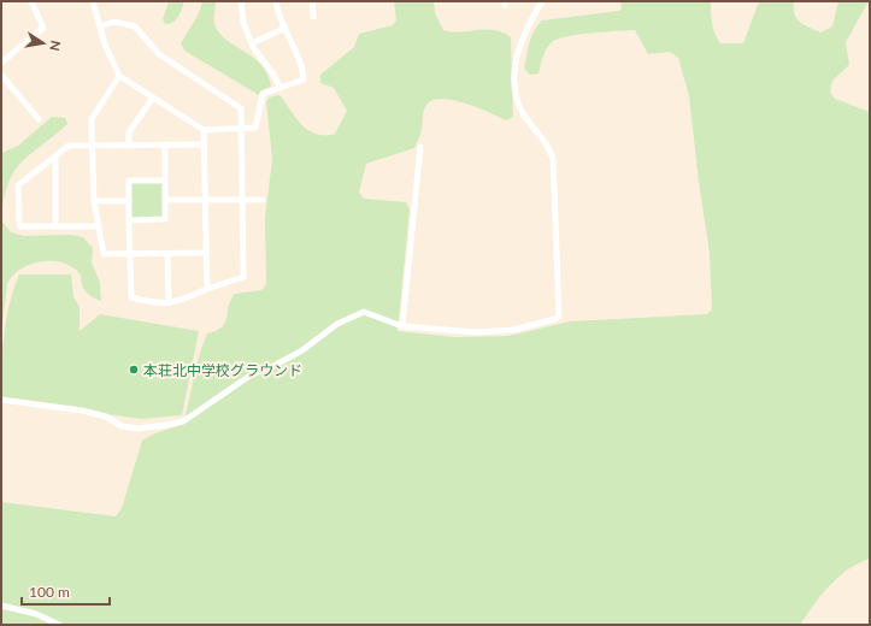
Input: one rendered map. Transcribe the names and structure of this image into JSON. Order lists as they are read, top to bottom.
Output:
{
  "places": ["本荘北中学校グラウンド"],
  "scale_bar": "100 m",
  "north": "right"
}
